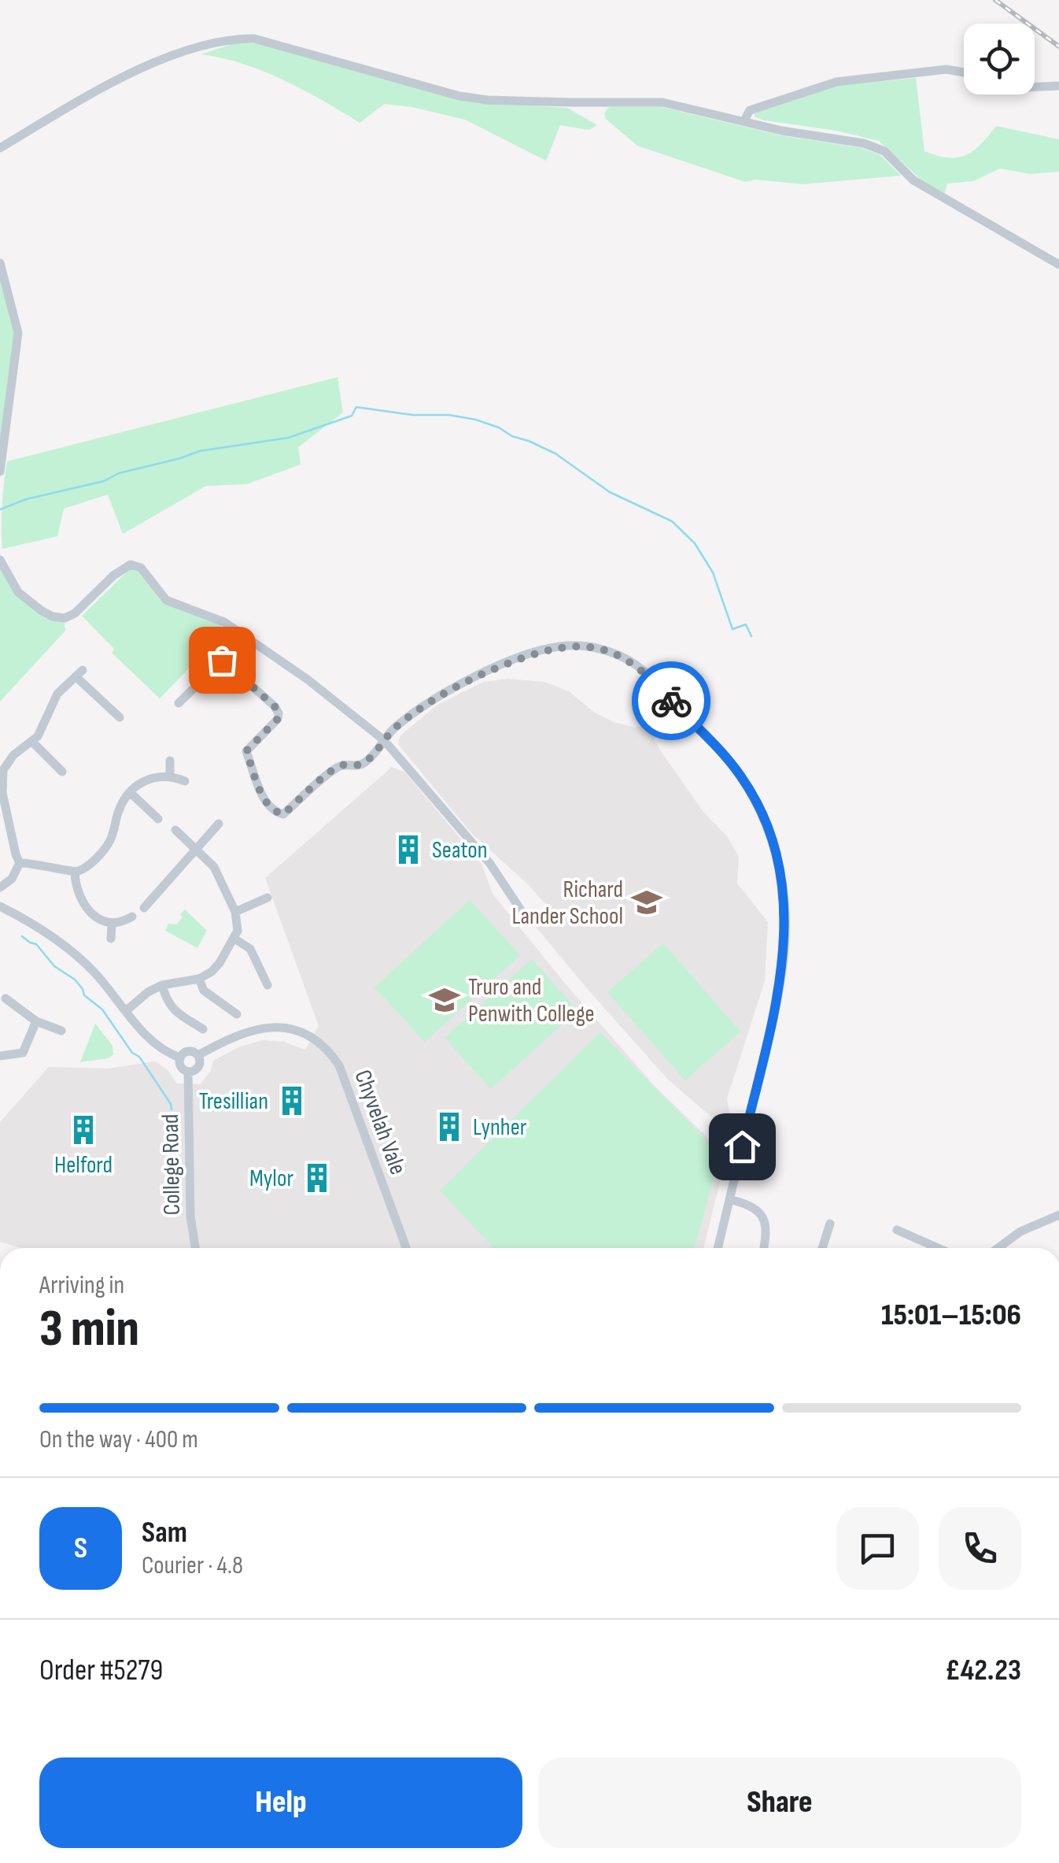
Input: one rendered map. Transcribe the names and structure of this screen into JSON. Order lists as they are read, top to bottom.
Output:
{
  "streets": {
    "street": ["Chyvelah Vale", "College Road"]
  },
  "crossings": [
    ["Chyvelah Vale", "College Road"]
  ],
  "places": {
    "building": [
      "Seaton",
      "Tresillian",
      "Lynher",
      "Helford",
      "Mylor"
    ],
    "school or university": ["Richard Lander School", "Truro and Penwith College"]
  },
  "page": {
    "heading": ["3 min", "Arriving in", "15:01–15:06"],
    "panel": [
      "Sam",
      "Courier · 4.8",
      "Order #5279",
      "£42.23"
    ],
    "bar": "On the way · 400 m",
    "round": "S",
    "buttons": ["Help", "Share"]
  }
}
